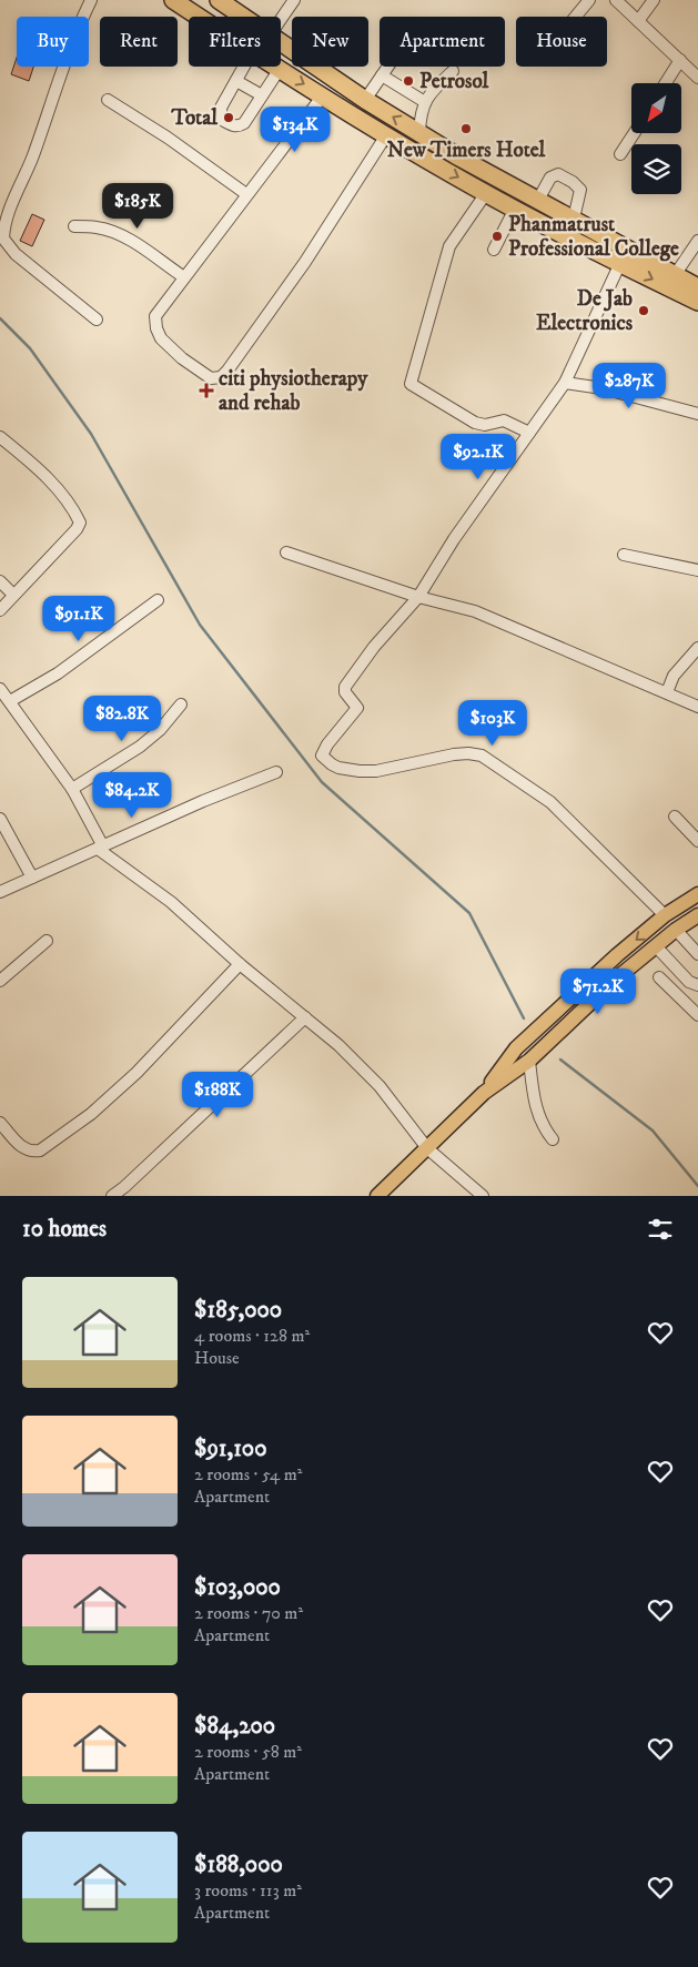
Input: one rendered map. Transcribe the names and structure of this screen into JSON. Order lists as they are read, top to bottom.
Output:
{
  "places": {
    "other": [
      "Petrosol",
      "Total",
      "New Timers Hotel",
      "Phanmatrust Professional College",
      "De Jab Electronics"
    ],
    "health": ["citi physiotherapy and rehab"]
  },
  "north": "bottom left",
  "page": {
    "chip": [
      "Buy",
      "Rent",
      "Filters",
      "New",
      "Apartment",
      "House"
    ],
    "price": [
      "$134K",
      "$185K",
      "$287K",
      "$92.1K",
      "$91.1K",
      "$82.8K",
      "$103K",
      "$84.2K",
      "$71.2K",
      "$188K"
    ],
    "heading": "10 homes",
    "list": [
      {
        "name": "$185,000",
        "note": "4 rooms · 128 m² · House"
      },
      {
        "name": "$91,100",
        "note": "2 rooms · 54 m² · Apartment"
      },
      {
        "name": "$103,000",
        "note": "2 rooms · 70 m² · Apartment"
      },
      {
        "name": "$84,200",
        "note": "2 rooms · 58 m² · Apartment"
      },
      {
        "name": "$188,000",
        "note": "3 rooms · 113 m² · Apartment"
      }
    ]
  }
}
